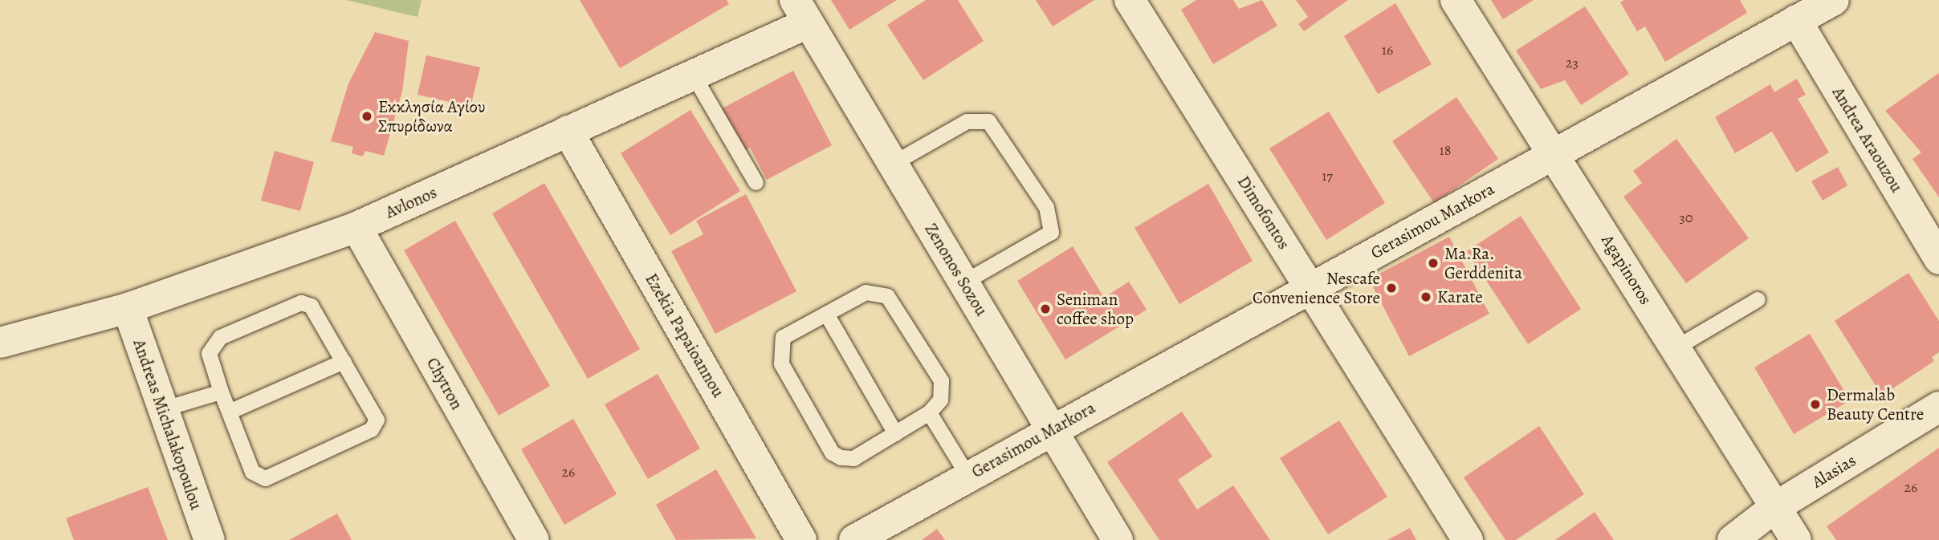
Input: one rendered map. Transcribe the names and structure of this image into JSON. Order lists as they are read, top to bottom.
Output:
{
  "streets": {
    "street": [
      "Andrea Araouzou",
      "Avlonos",
      "Dimofontos",
      "Gerasimou Markora",
      "Zenonos Sozou",
      "Agapinoros",
      "Ezekia Papaioannou",
      "Chytron",
      "Andreas Michalakopoulou",
      "Alasias"
    ]
  },
  "crossings": [
    ["Andrea Araouzou", "Gerasimou Markora"],
    ["Avlonos", "Zenonos Sozou"],
    ["Avlonos", "Ezekia Papaioannou"],
    ["Avlonos", "Chytron"],
    ["Avlonos", "Andreas Michalakopoulou"],
    ["Dimofontos", "Gerasimou Markora"],
    ["Gerasimou Markora", "Zenonos Sozou"],
    ["Gerasimou Markora", "Agapinoros"],
    ["Agapinoros", "Alasias"]
  ],
  "places": [
    "Εκκλησία Αγίου Σπυρίδωνα",
    "Ma.Ra. Gerddenita",
    "Nescafe Convenience Store",
    "Karate",
    "Seniman coffee shop",
    "Dermalab Beauty Centre"
  ],
  "house_numbers": [
    "16",
    "23",
    "18",
    "17",
    "30",
    "26",
    "26"
  ]
}
